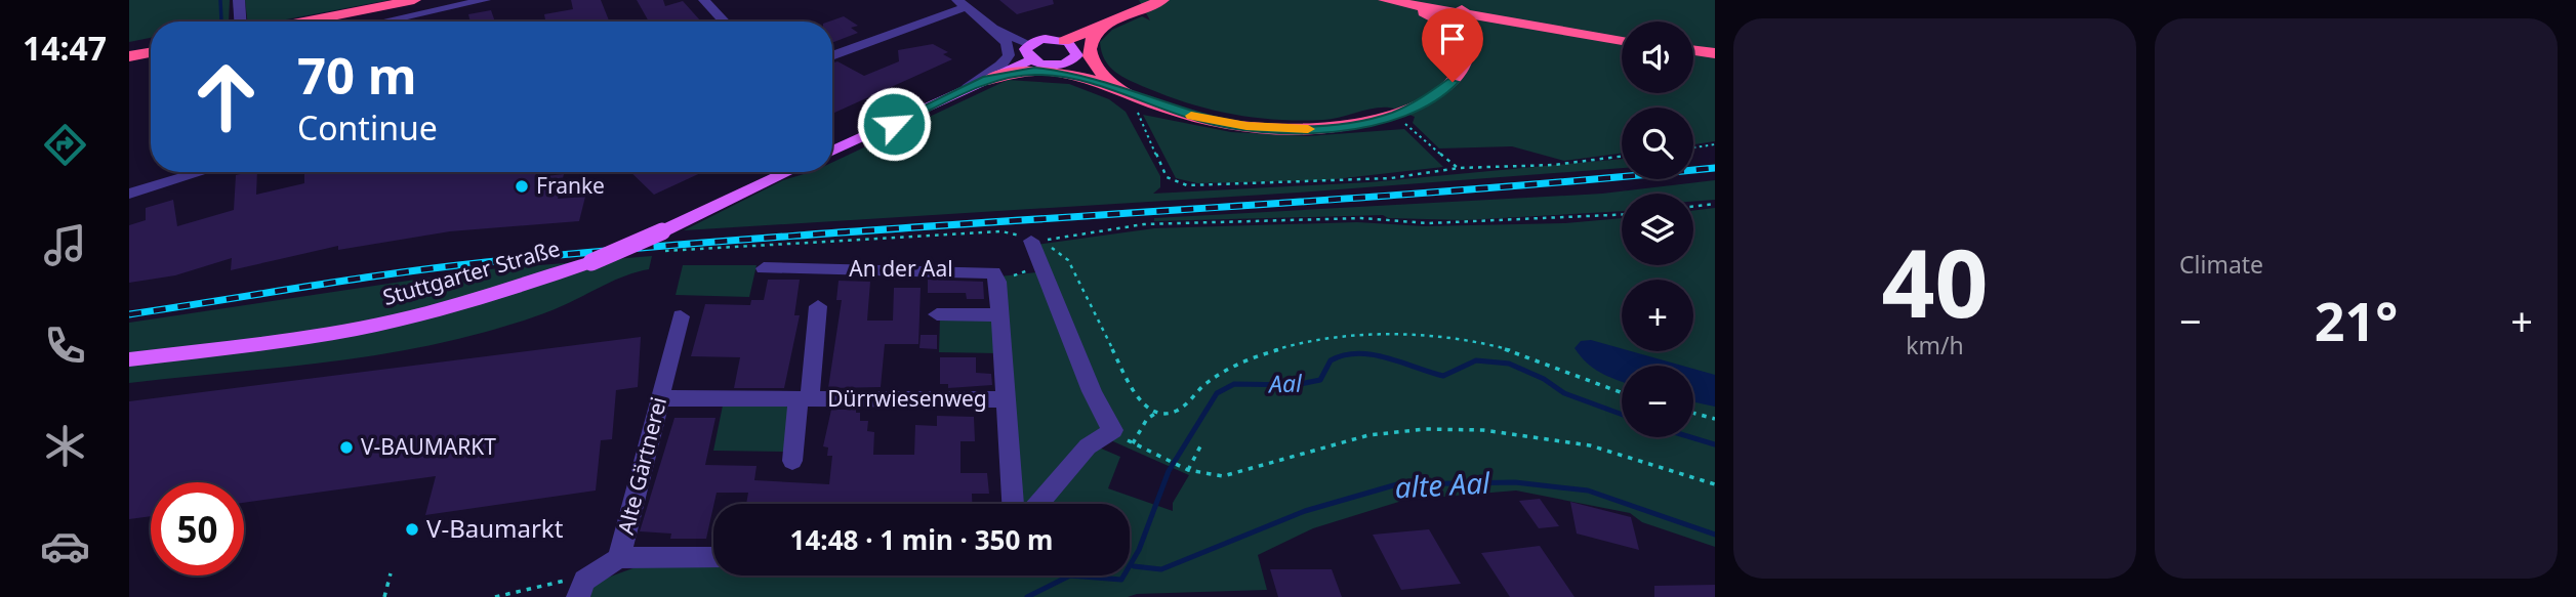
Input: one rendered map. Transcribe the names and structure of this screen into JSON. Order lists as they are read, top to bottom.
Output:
{
  "streets": {
    "main road": ["Stuttgarter Straße"],
    "street": ["An der Aal", "Dürrwiesenweg", "Alte Gärtnerei"]
  },
  "crossings": [
    ["Dürrwiesenweg", "Alte Gärtnerei"]
  ],
  "water": ["Aal", "alte Aal"],
  "places": ["Franke", "V-BAUMARKT", "V-Baumarkt"],
  "page": {
    "tabs": "14:47",
    "tile": [
      ["40", "km/h"],
      "Climate"
    ],
    "map_buttons": ["+", "−"],
    "turn": ["70 m", "Continue"],
    "heat": ["−", "21°", "+"],
    "limit": "50",
    "trip": "14:48 · 1 min · 350 m"
  }
}
